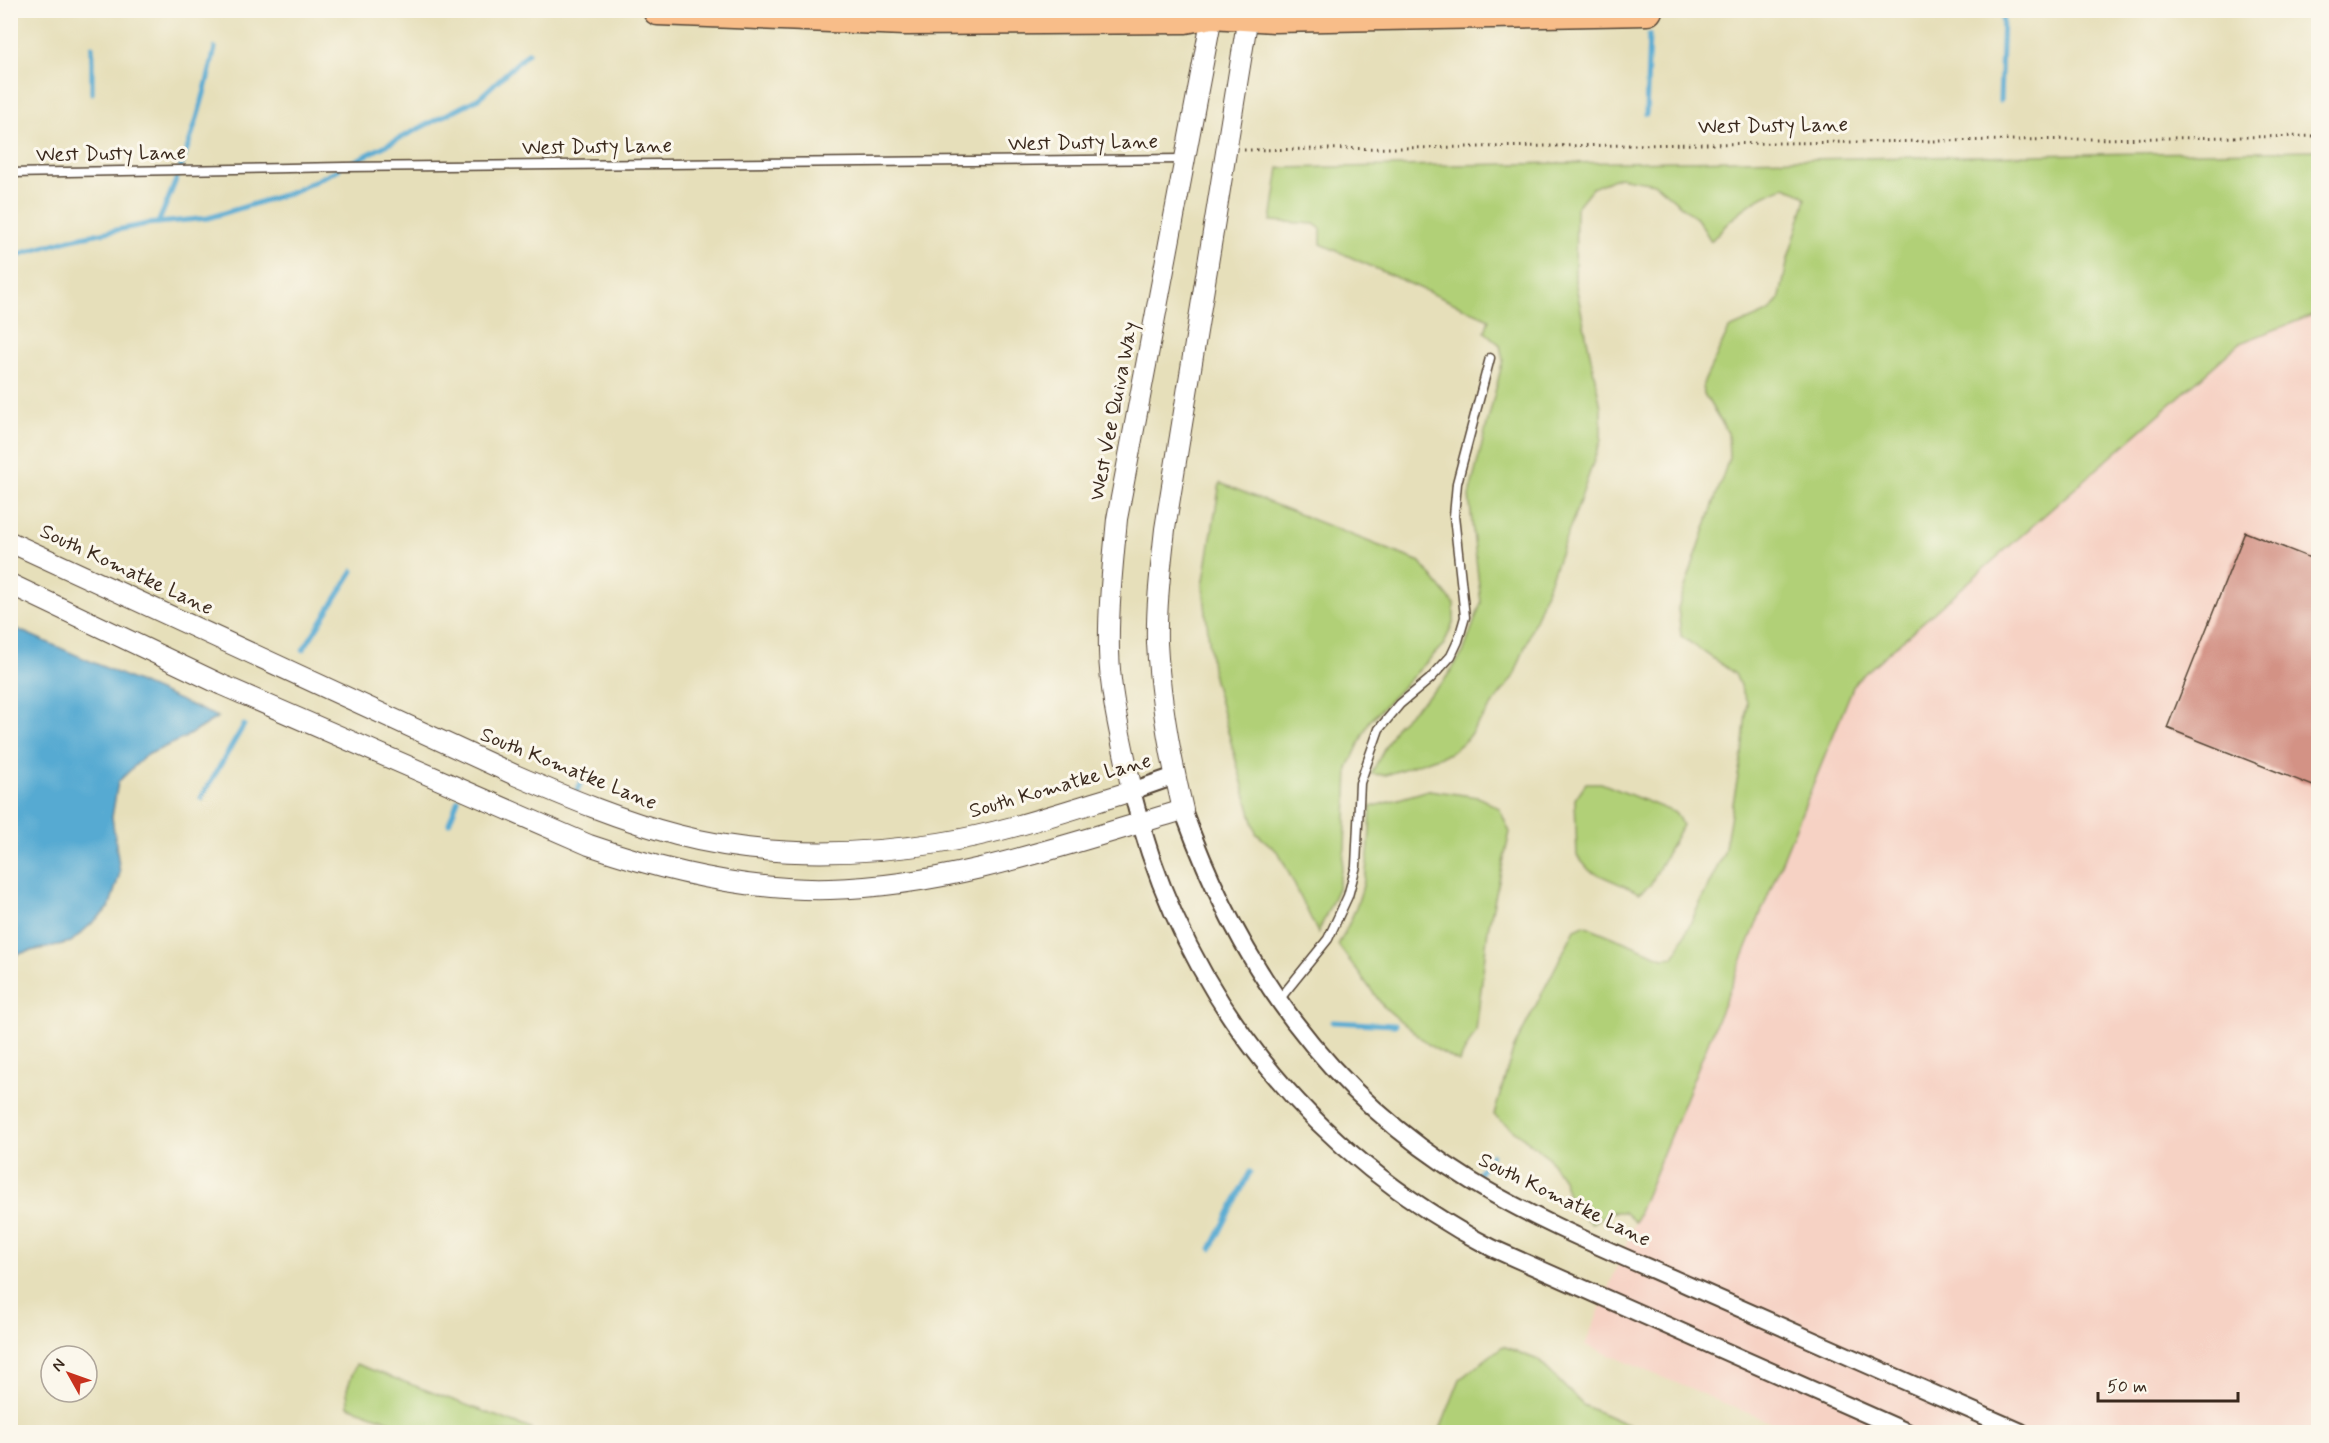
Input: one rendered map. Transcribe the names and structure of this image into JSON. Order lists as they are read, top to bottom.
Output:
{
  "streets": {
    "street": ["West Vee Quiva Way", "South Komatke Lane"],
    "lane": ["West Dusty Lane"]
  },
  "crossings": [
    ["West Dusty Lane", "West Vee Quiva Way"],
    ["West Vee Quiva Way", "South Komatke Lane"]
  ],
  "scale_bar": "50 m",
  "north": "top left"
}
